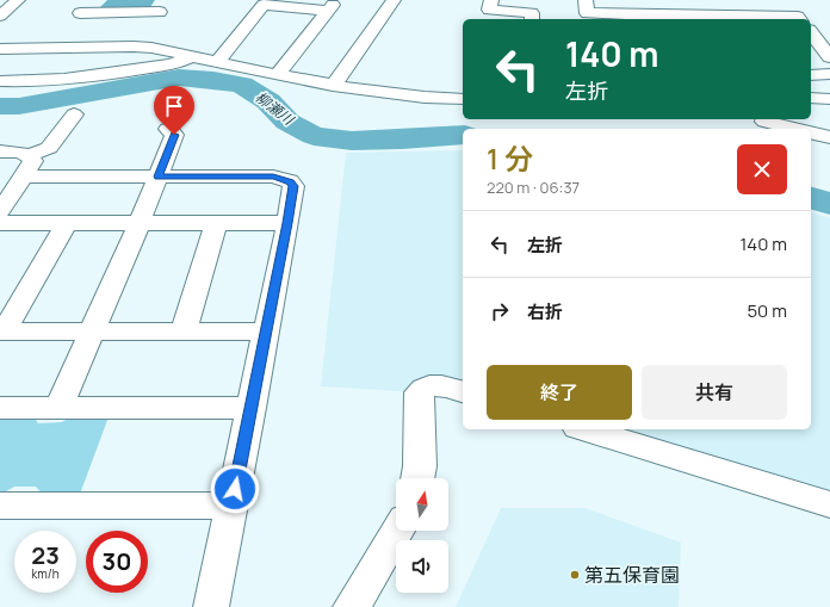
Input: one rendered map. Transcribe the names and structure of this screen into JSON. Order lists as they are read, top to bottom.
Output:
{
  "water": ["柳瀬川"],
  "places": ["第五保育園"],
  "north": "top",
  "page": {
    "turn": ["140 m", "左折"],
    "heading": ["1 分", "220 m · 06:37"],
    "list": [
      {
        "name": "左折",
        "value": "140 m"
      },
      {
        "name": "右折",
        "value": "50 m"
      }
    ],
    "buttons": ["終了", "共有"],
    "speed": "23 km/h",
    "limit": "30"
  }
}
